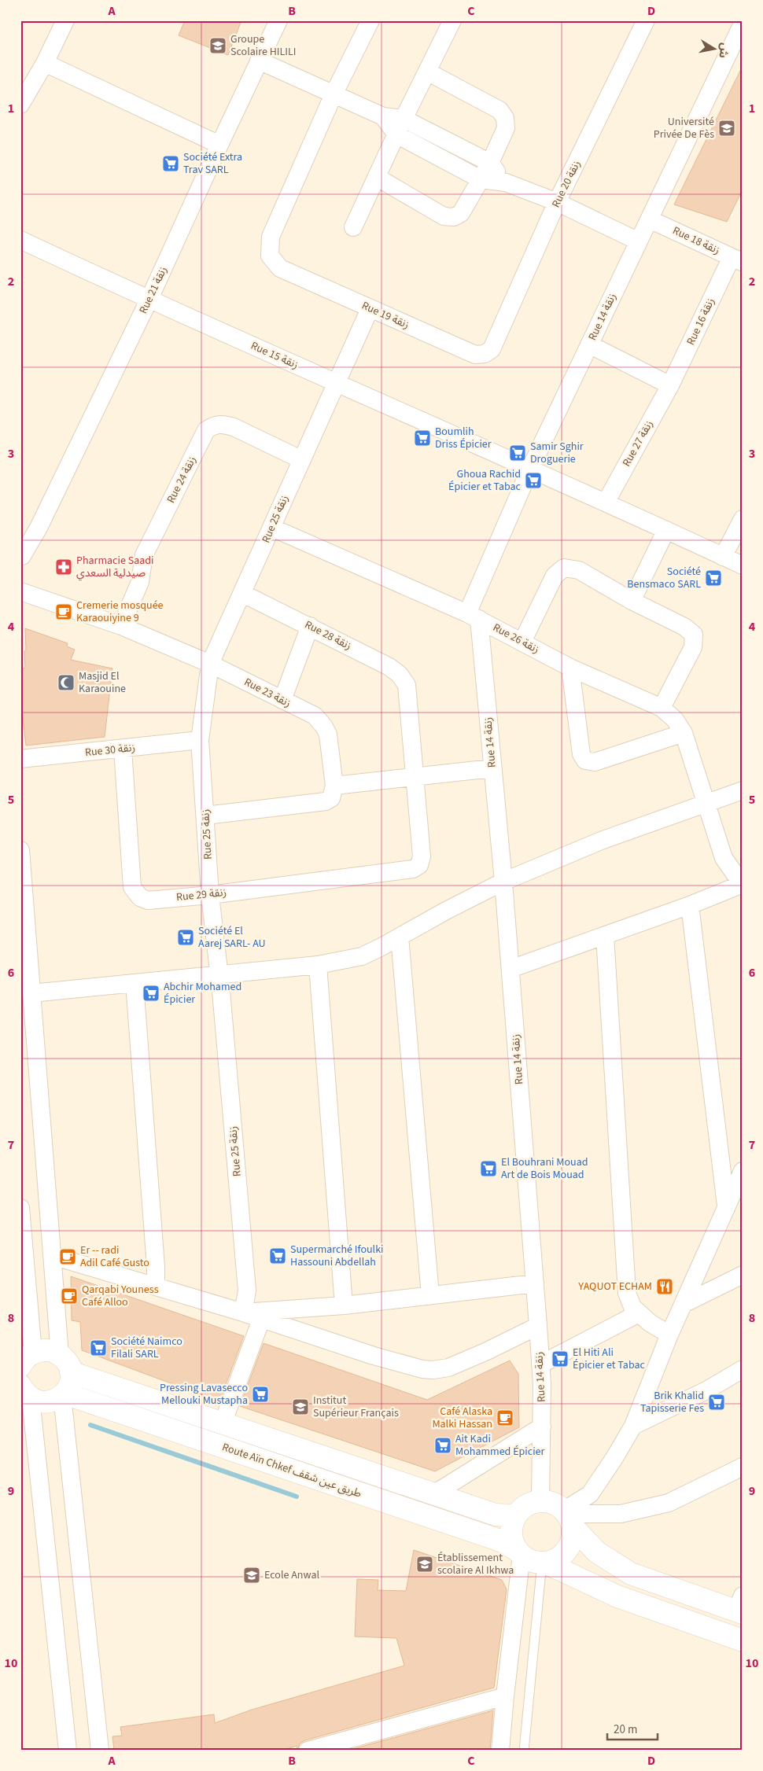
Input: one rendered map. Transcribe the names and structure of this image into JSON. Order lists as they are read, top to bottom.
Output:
{
  "streets": {
    "main road": ["Route Aïn Chkef طريق عين شقف"],
    "street": [
      "Rue 20 زنقة",
      "Rue 18 زنقة",
      "Rue 21 زنقة",
      "Rue 19 زنقة",
      "Rue 14 زنقة",
      "Rue 16 زنقة",
      "Rue 15 زنقة",
      "Rue 27 زنقة",
      "Rue 24 زنقة",
      "Rue 25 زنقة",
      "Rue 28 زنقة",
      "Rue 26 زنقة",
      "Rue 23 زنقة",
      "Rue 30 زنقة",
      "Rue 29 زنقة"
    ]
  },
  "crossings": [
    ["Rue 20 زنقة", "Rue 19 زنقة"],
    ["Rue 18 زنقة", "Rue 14 زنقة"],
    ["Rue 18 زنقة", "Rue 16 زنقة"],
    ["Rue 21 زنقة", "Rue 15 زنقة"],
    ["Rue 14 زنقة", "Rue 15 زنقة"],
    ["Rue 14 زنقة", "Rue 26 زنقة"],
    ["Rue 14 زنقة", "Route Aïn Chkef طريق عين شقف"],
    ["Rue 16 زنقة", "Rue 27 زنقة"],
    ["Rue 15 زنقة", "Rue 25 زنقة"],
    ["Rue 24 زنقة", "Rue 25 زنقة"],
    ["Rue 24 زنقة", "Rue 23 زنقة"],
    ["Rue 25 زنقة", "Rue 28 زنقة"],
    ["Rue 25 زنقة", "Rue 26 زنقة"],
    ["Rue 25 زنقة", "Rue 23 زنقة"],
    ["Rue 25 زنقة", "Rue 30 زنقة"],
    ["Rue 25 زنقة", "Rue 29 زنقة"],
    ["Rue 28 زنقة", "Rue 29 زنقة"],
    ["Rue 30 زنقة", "Rue 29 زنقة"]
  ],
  "places": {
    "school or university": [
      "Groupe Scolaire HILILI",
      "Université Privée De Fès",
      "Institut Supérieur Français",
      "Établissement scolaire Al Ikhwa",
      "Ecole Anwal"
    ],
    "supermarket": [
      "Société Extra Trav SARL",
      "Boumlih Driss Épicier",
      "Samir Sghir Droguerie",
      "Ghoua Rachid Épicier et Tabac",
      "Société Bensmaco SARL",
      "Société El Aarej SARL- AU",
      "Abchir Mohamed Épicier",
      "El Bouhrani Mouad Art de Bois Mouad",
      "Supermarché Ifoulki Hassouni Abdellah",
      "Société Naimco Filali SARL",
      "El Hiti Ali Épicier et Tabac",
      "Pressing Lavasecco Mellouki Mustapha",
      "Brik Khalid Tapisserie Fes",
      "Ait Kadi Mohammed Épicier"
    ],
    "pharmacy": ["Pharmacie Saadi صيدلية السعدي"],
    "cafe": [
      "Cremerie mosquée Karaouiyine 9",
      "Er -- radi Adil Café Gusto",
      "Qarqabi Youness Café Alloo",
      "Café Alaska Malki Hassan"
    ],
    "mosque": ["Masjid El Karaouine"],
    "restaurant": ["YAQUOT ECHAM"]
  },
  "scale_bar": "20 m",
  "north": "right",
  "grid": {
    "columns": [
      "A",
      "B",
      "C",
      "D"
    ],
    "rows": [
      "1",
      "2",
      "3",
      "4",
      "5",
      "6",
      "7",
      "8",
      "9",
      "10"
    ]
  }
}
